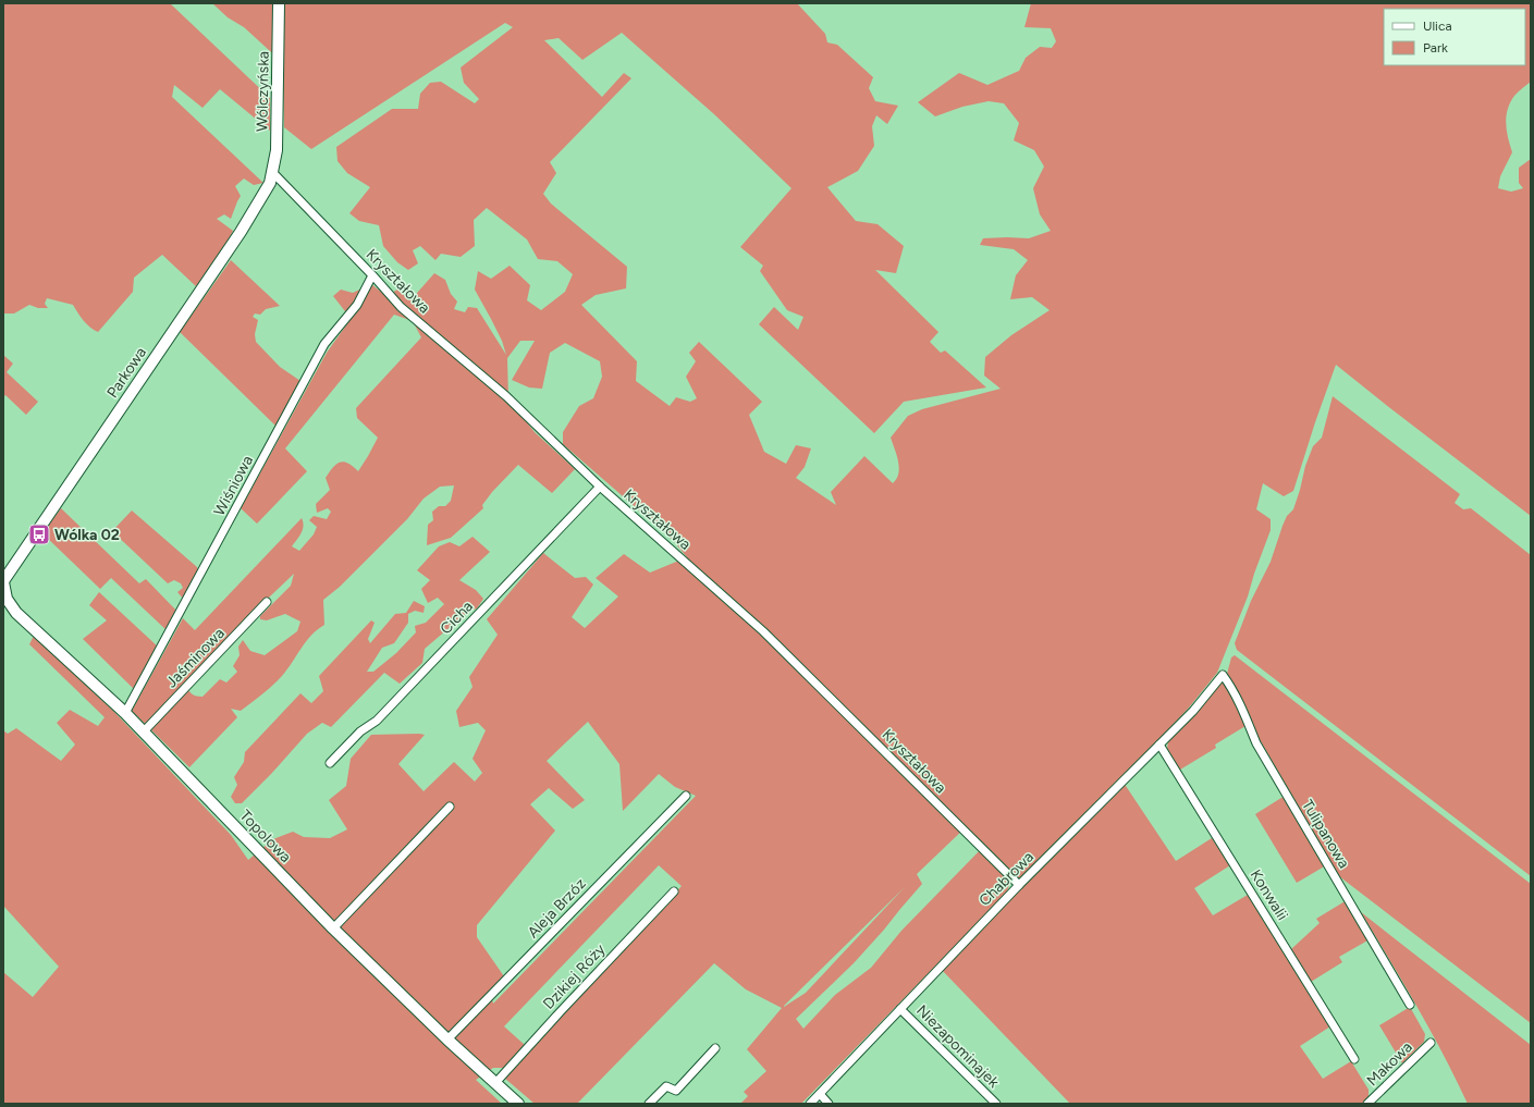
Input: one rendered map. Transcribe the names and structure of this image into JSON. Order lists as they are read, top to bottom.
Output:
{
  "streets": {
    "street": [
      "Wólczyńska",
      "Kryształowa",
      "Parkowa",
      "Wiśniowa",
      "Cicha",
      "Jaśminowa",
      "Tulipanowa",
      "Topolowa",
      "Chabrowa",
      "Konwalii",
      "Aleja Brzóz",
      "Dzikiej Róży",
      "Niezapominajek",
      "Makowa"
    ]
  },
  "crossings": [
    ["Wólczyńska", "Kryształowa"],
    ["Wólczyńska", "Parkowa"],
    ["Kryształowa", "Parkowa"],
    ["Kryształowa", "Wiśniowa"],
    ["Kryształowa", "Cicha"],
    ["Kryształowa", "Chabrowa"],
    ["Parkowa", "Topolowa"],
    ["Wiśniowa", "Topolowa"],
    ["Jaśminowa", "Topolowa"],
    ["Tulipanowa", "Chabrowa"],
    ["Topolowa", "Aleja Brzóz"],
    ["Topolowa", "Dzikiej Róży"],
    ["Chabrowa", "Konwalii"],
    ["Chabrowa", "Niezapominajek"]
  ],
  "places": {
    "bus stop": ["Wólka 02"]
  },
  "legend": ["Ulica", "Park"]
}
